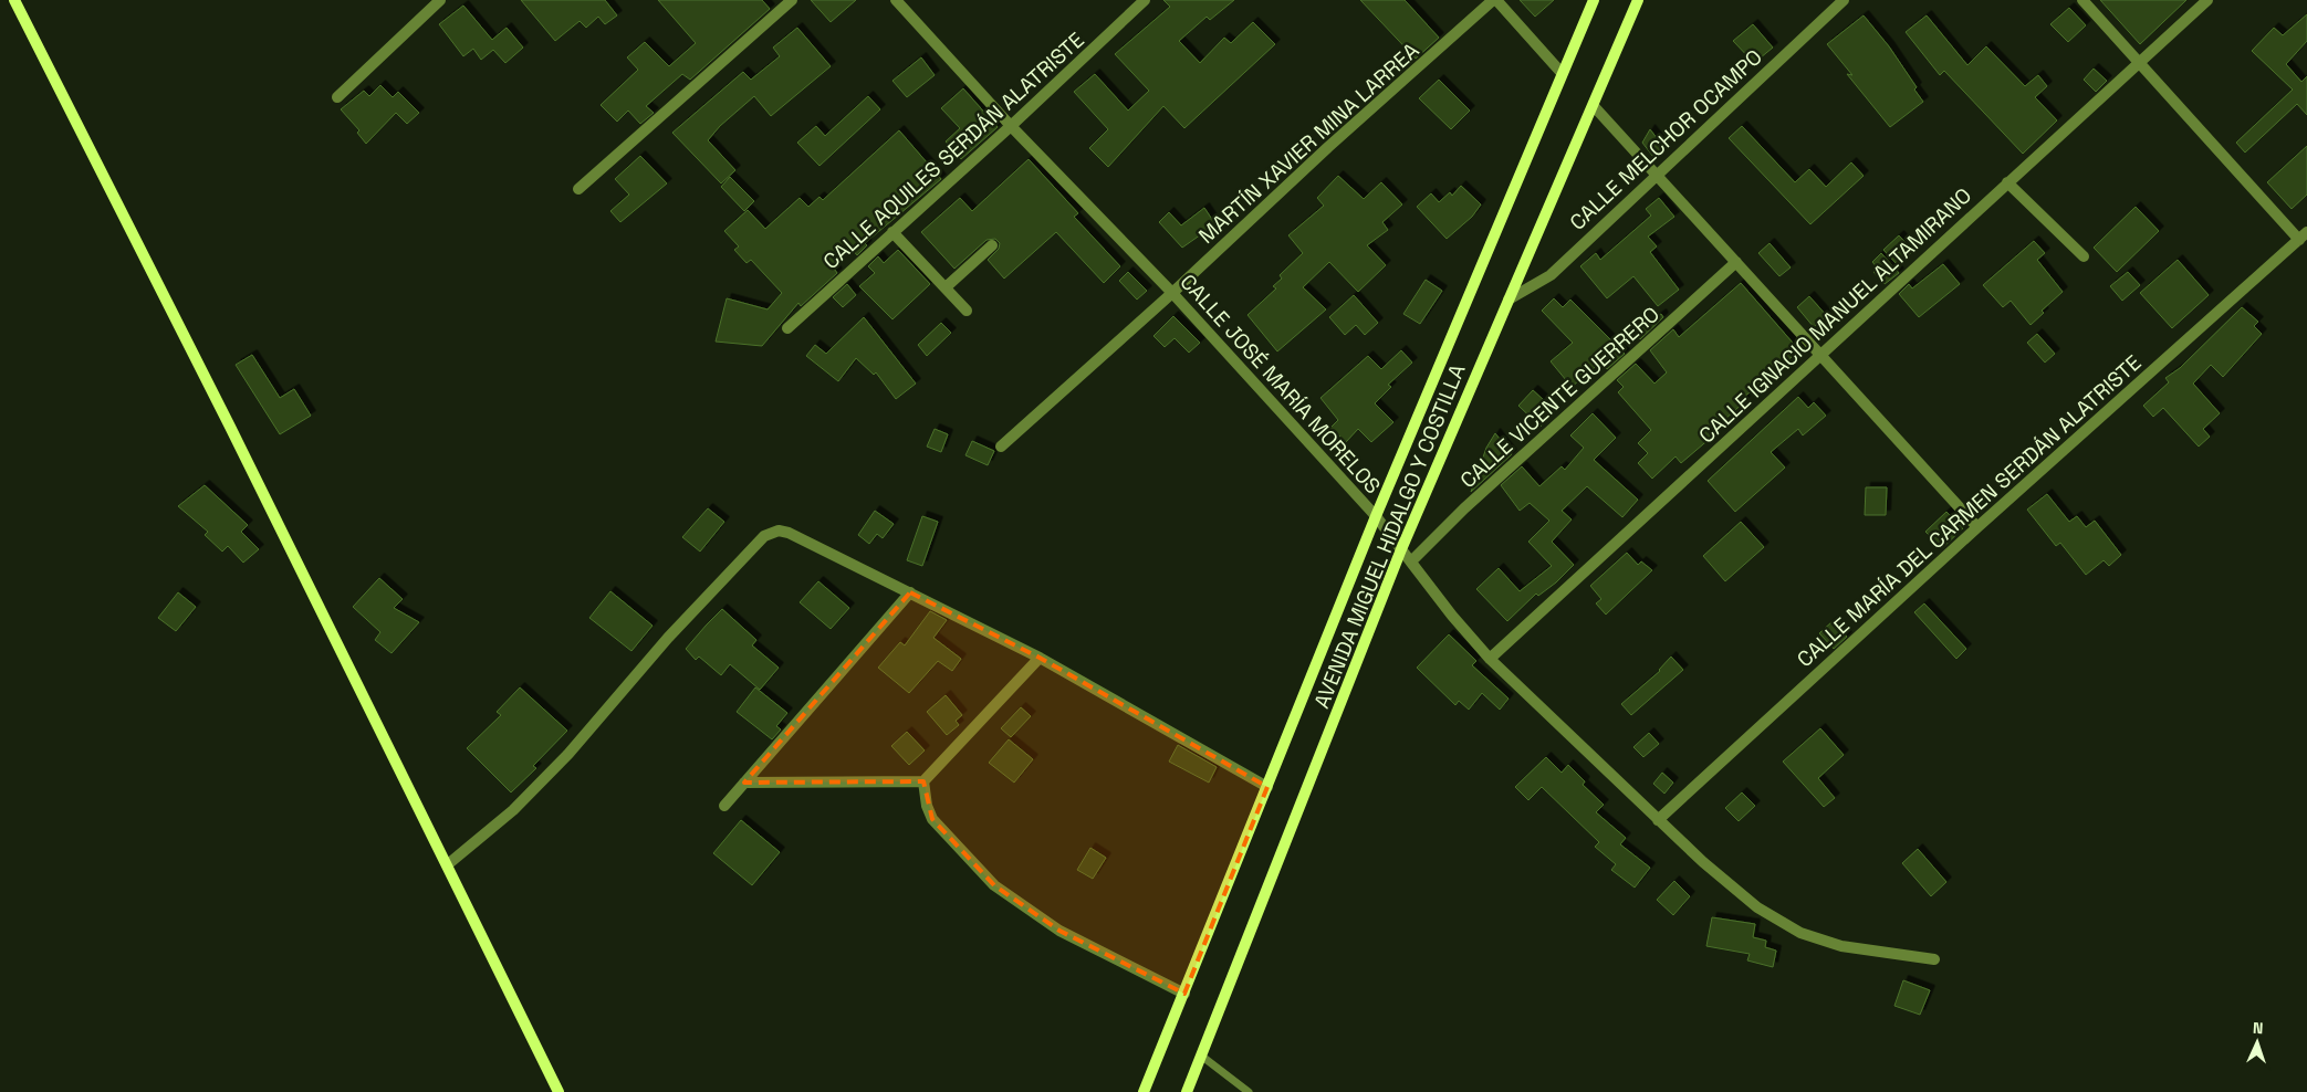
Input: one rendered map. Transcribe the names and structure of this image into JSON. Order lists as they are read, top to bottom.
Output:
{
  "streets": {
    "main road": ["AVENIDA MIGUEL HIDALGO Y COSTILLA"],
    "street": [
      "CALLE MELCHOR OCAMPO",
      "MARTÍN XAVIER MINA LARREA",
      "CALLE AQUILES SERDÁN ALATRISTE",
      "CALLE IGNACIO MANUEL ALTAMIRANO",
      "CALLE JOSÉ MARÍA MORELOS",
      "CALLE VICENTE GUERRERO",
      "CALLE MARÍA DEL CARMEN SERDÁN ALATRISTE"
    ]
  },
  "crossings": [
    ["CALLE MELCHOR OCAMPO", "AVENIDA MIGUEL HIDALGO Y COSTILLA"],
    ["MARTÍN XAVIER MINA LARREA", "CALLE JOSÉ MARÍA MORELOS"],
    ["CALLE AQUILES SERDÁN ALATRISTE", "CALLE JOSÉ MARÍA MORELOS"],
    ["CALLE IGNACIO MANUEL ALTAMIRANO", "CALLE JOSÉ MARÍA MORELOS"],
    ["CALLE JOSÉ MARÍA MORELOS", "CALLE VICENTE GUERRERO"],
    ["CALLE JOSÉ MARÍA MORELOS", "CALLE MARÍA DEL CARMEN SERDÁN ALATRISTE"],
    ["CALLE JOSÉ MARÍA MORELOS", "AVENIDA MIGUEL HIDALGO Y COSTILLA"]
  ],
  "north": "top"
}
